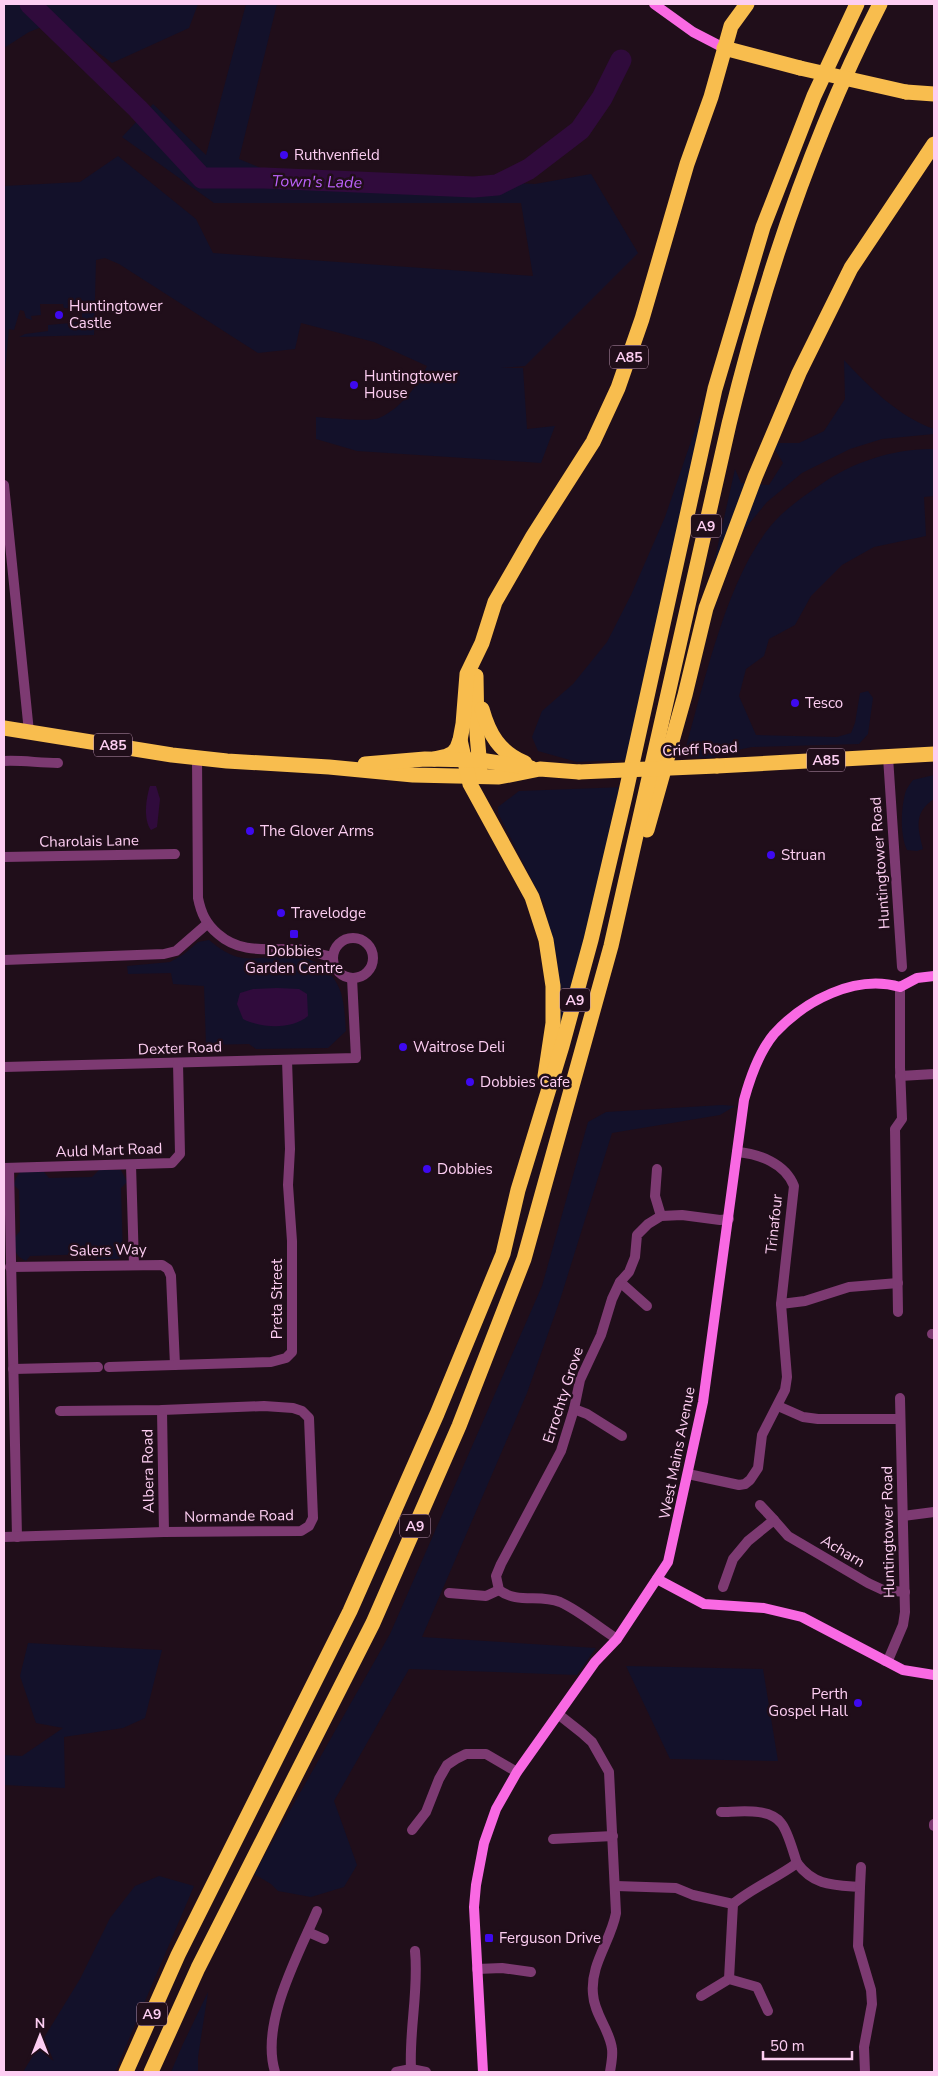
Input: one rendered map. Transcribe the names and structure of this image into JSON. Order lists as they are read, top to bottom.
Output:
{
  "streets": {
    "highway": ["A85", "A9", "Crieff Road"],
    "street": [
      "Charolais Lane",
      "Huntingtower Road",
      "Dexter Road",
      "Auld Mart Road",
      "Trinafour",
      "Salers Way",
      "Preta Street",
      "Errochty Grove",
      "West Mains Avenue",
      "Albera Road",
      "Normande Road",
      "Acharn"
    ]
  },
  "crossings": [
    ["A85", "A9"],
    ["A85", "Crieff Road"],
    ["A9", "Crieff Road"],
    ["Crieff Road", "Huntingtower Road"],
    ["Huntingtower Road", "Acharn"],
    ["Dexter Road", "Auld Mart Road"],
    ["Dexter Road", "Preta Street"],
    ["Trinafour", "West Mains Avenue"],
    ["Salers Way", "Preta Street"],
    ["Albera Road", "Normande Road"]
  ],
  "water": ["Town's Lade"],
  "places": {
    "other": [
      "Ruthvenfield",
      "Huntingtower Castle",
      "Huntingtower House",
      "Tesco",
      "The Glover Arms",
      "Struan",
      "Travelodge",
      "Waitrose Deli",
      "Dobbies Cafe",
      "Dobbies",
      "Perth Gospel Hall"
    ],
    "transit": ["Dobbies Garden Centre", "Ferguson Drive"]
  },
  "scale_bar": "50 m",
  "north": "top"
}
